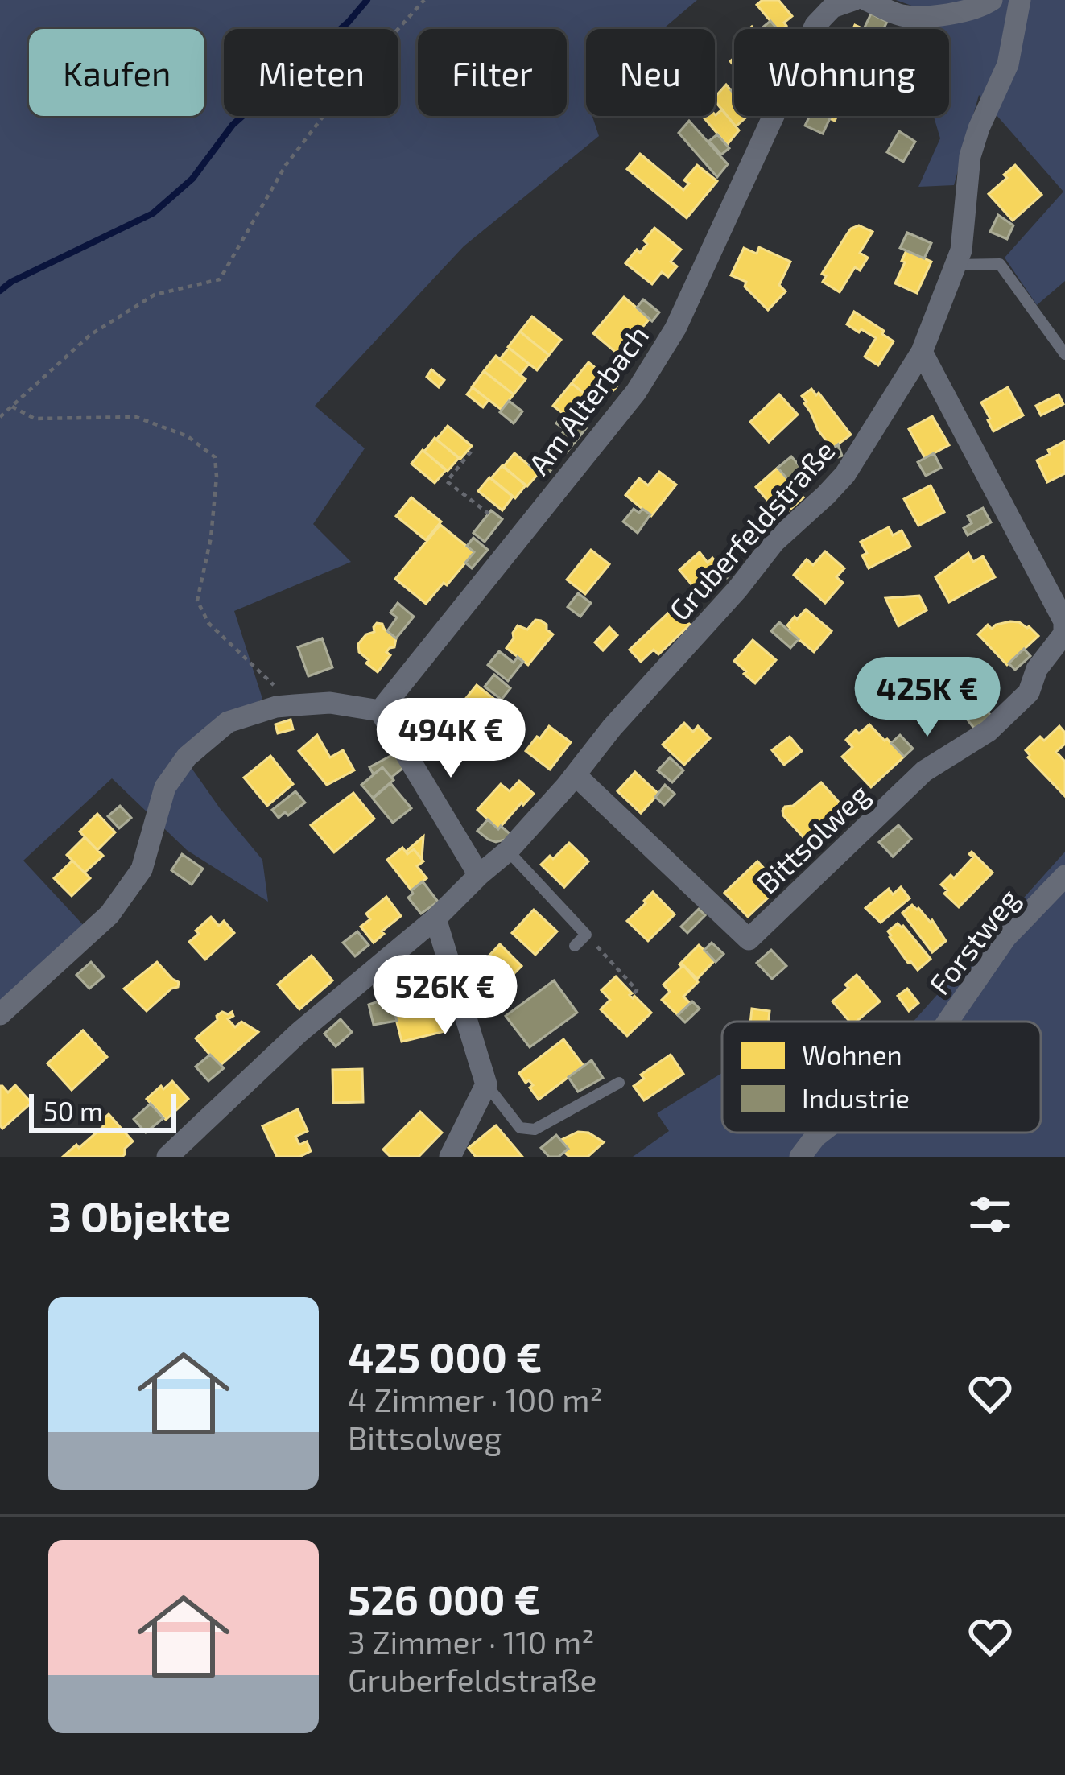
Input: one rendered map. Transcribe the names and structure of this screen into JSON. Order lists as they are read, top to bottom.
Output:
{
  "streets": {
    "street": [
      "Am Alterbach",
      "Gruberfeldstraße",
      "Bittsolweg",
      "Forstweg"
    ]
  },
  "crossings": [
    ["Gruberfeldstraße", "Bittsolweg"]
  ],
  "legend": ["Wohnen", "Industrie"],
  "scale_bar": "50 m",
  "page": {
    "chip": [
      "Kaufen",
      "Mieten",
      "Filter",
      "Neu",
      "Wohnung"
    ],
    "price": ["425K €", "494K €", "526K €"],
    "scale": "50 m",
    "heading": "3 Objekte",
    "list": [
      {
        "name": "425 000 €",
        "note": "4 Zimmer · 100 m² · Bittsolweg"
      },
      {
        "name": "526 000 €",
        "note": "3 Zimmer · 110 m² · Gruberfeldstraße"
      }
    ]
  }
}
